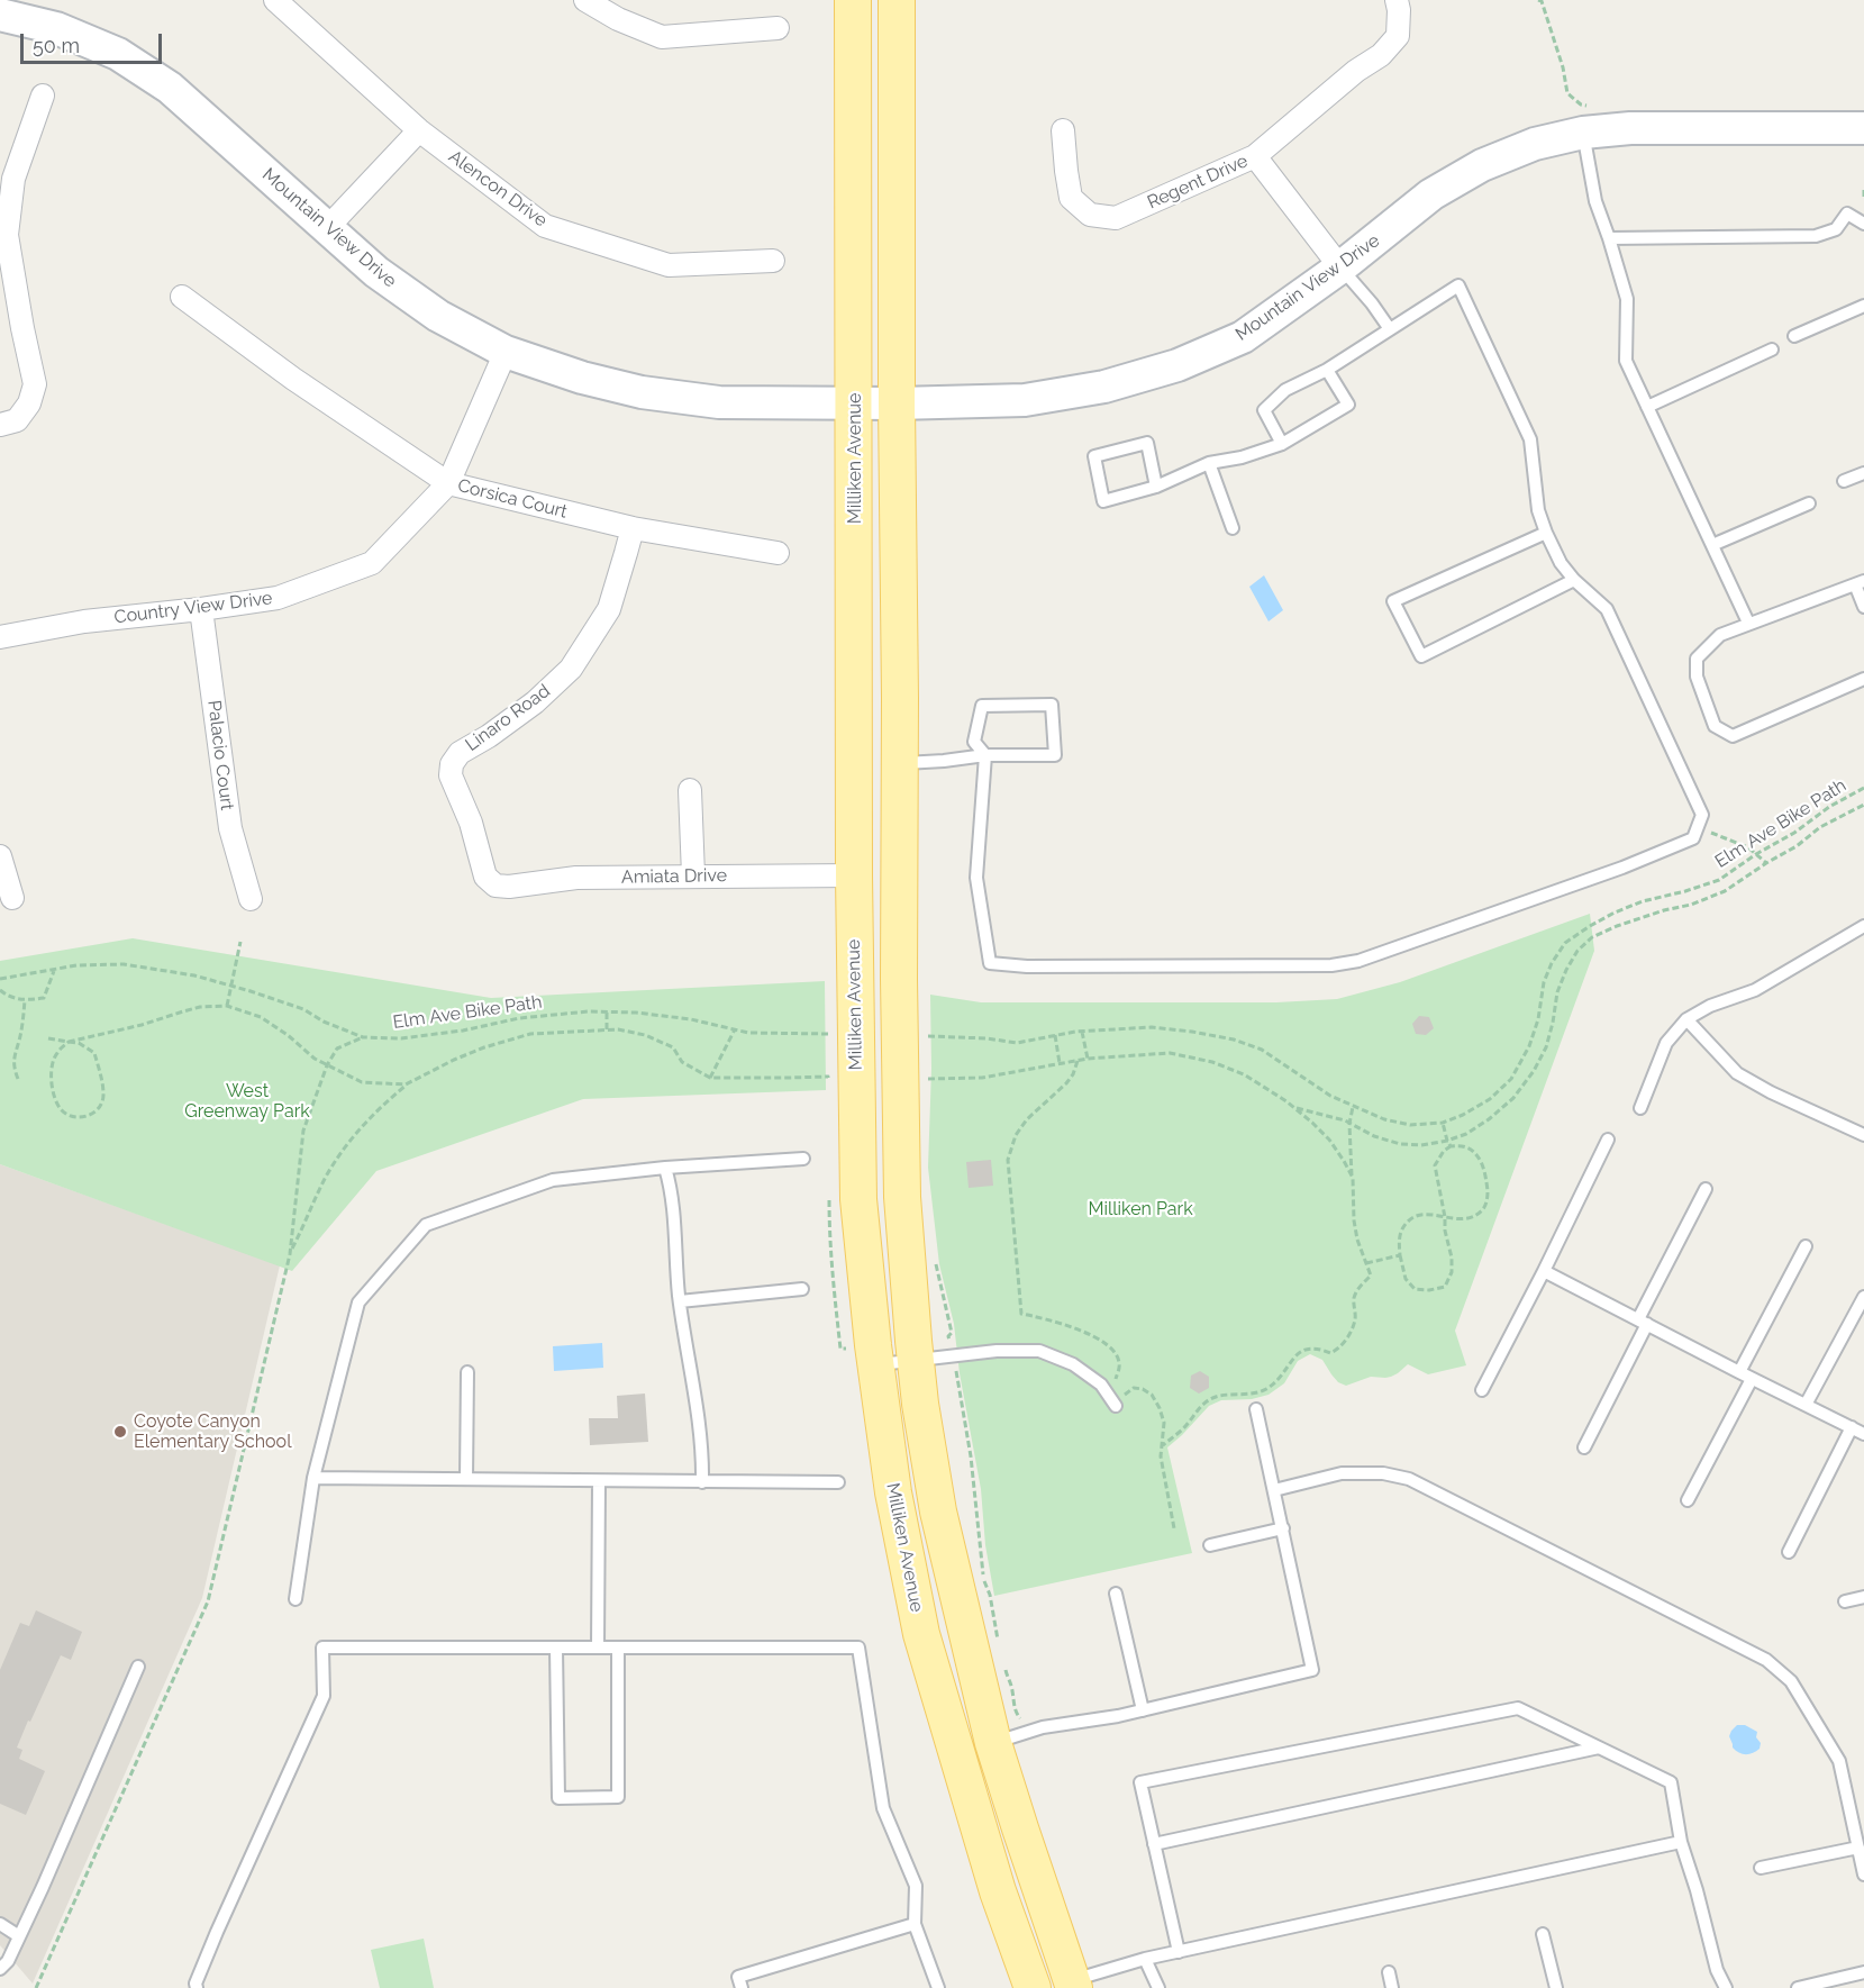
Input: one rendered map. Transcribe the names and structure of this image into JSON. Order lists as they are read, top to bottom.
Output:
{
  "streets": {
    "main road": ["Milliken Avenue"],
    "street": [
      "Regent Drive",
      "Alencon Drive",
      "Mountain View Drive",
      "Corsica Court",
      "Country View Drive",
      "Linaro Road",
      "Palacio Court",
      "Amiata Drive"
    ],
    "path": ["Elm Ave Bike Path"]
  },
  "crossings": [
    ["Mountain View Drive", "Milliken Avenue"],
    ["Mountain View Drive", "Country View Drive"],
    ["Milliken Avenue", "Amiata Drive"],
    ["Corsica Court", "Country View Drive"],
    ["Corsica Court", "Linaro Road"],
    ["Country View Drive", "Palacio Court"],
    ["Linaro Road", "Amiata Drive"]
  ],
  "parks": ["West Greenway Park", "Milliken Park"],
  "places": ["Coyote Canyon Elementary School"],
  "scale_bar": "50 m"
}
